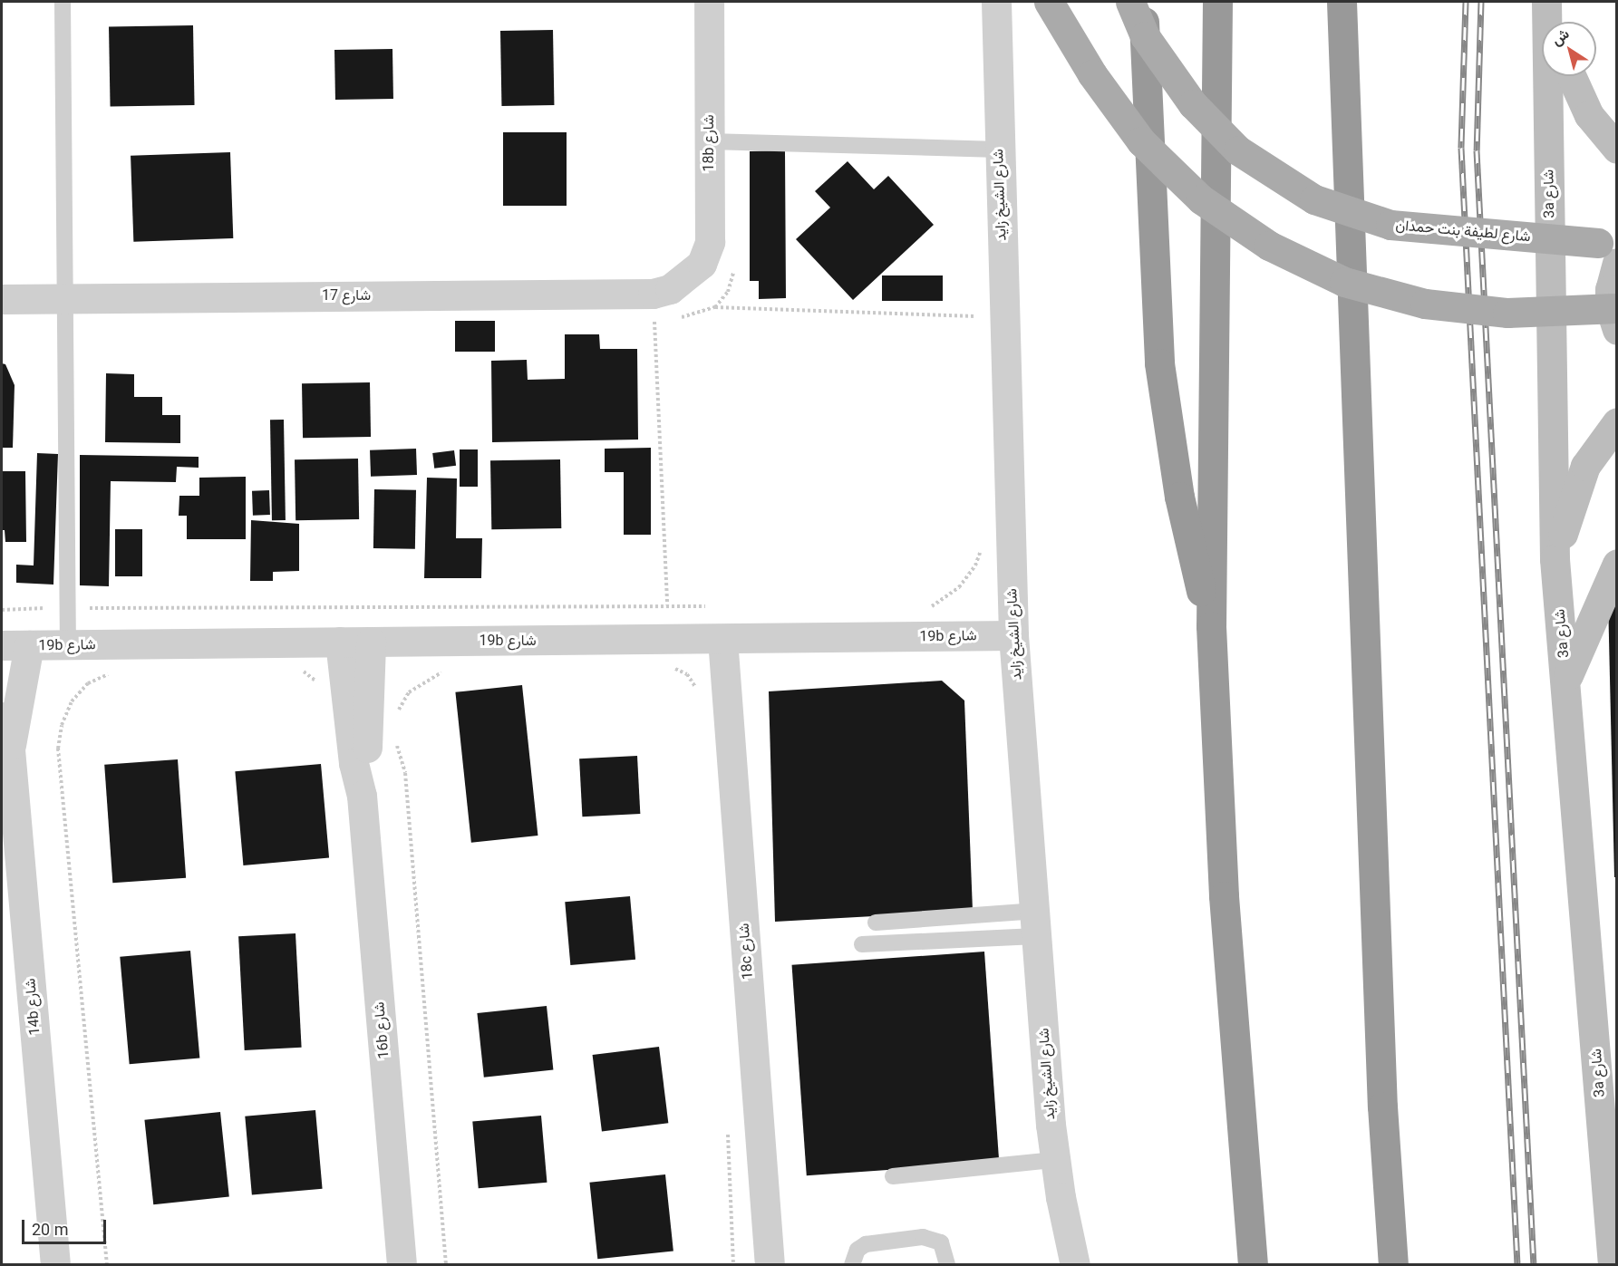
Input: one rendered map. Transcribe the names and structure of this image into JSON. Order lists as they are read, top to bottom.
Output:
{
  "streets": {
    "main road": ["شارع لطيفة بنت حمدان"],
    "street": [
      "18b شارع",
      "3a شارع",
      "شارع الشيخ زايد",
      "شارع 17",
      "19b شارع",
      "18c شارع",
      "14b شارع",
      "16b شارع"
    ]
  },
  "crossings": [
    ["18b شارع", "شارع 17"],
    ["شارع الشيخ زايد", "19b شارع"],
    ["19b شارع", "18c شارع"],
    ["19b شارع", "14b شارع"],
    ["19b شارع", "16b شارع"]
  ],
  "scale_bar": "20 m",
  "north": "top left"
}
